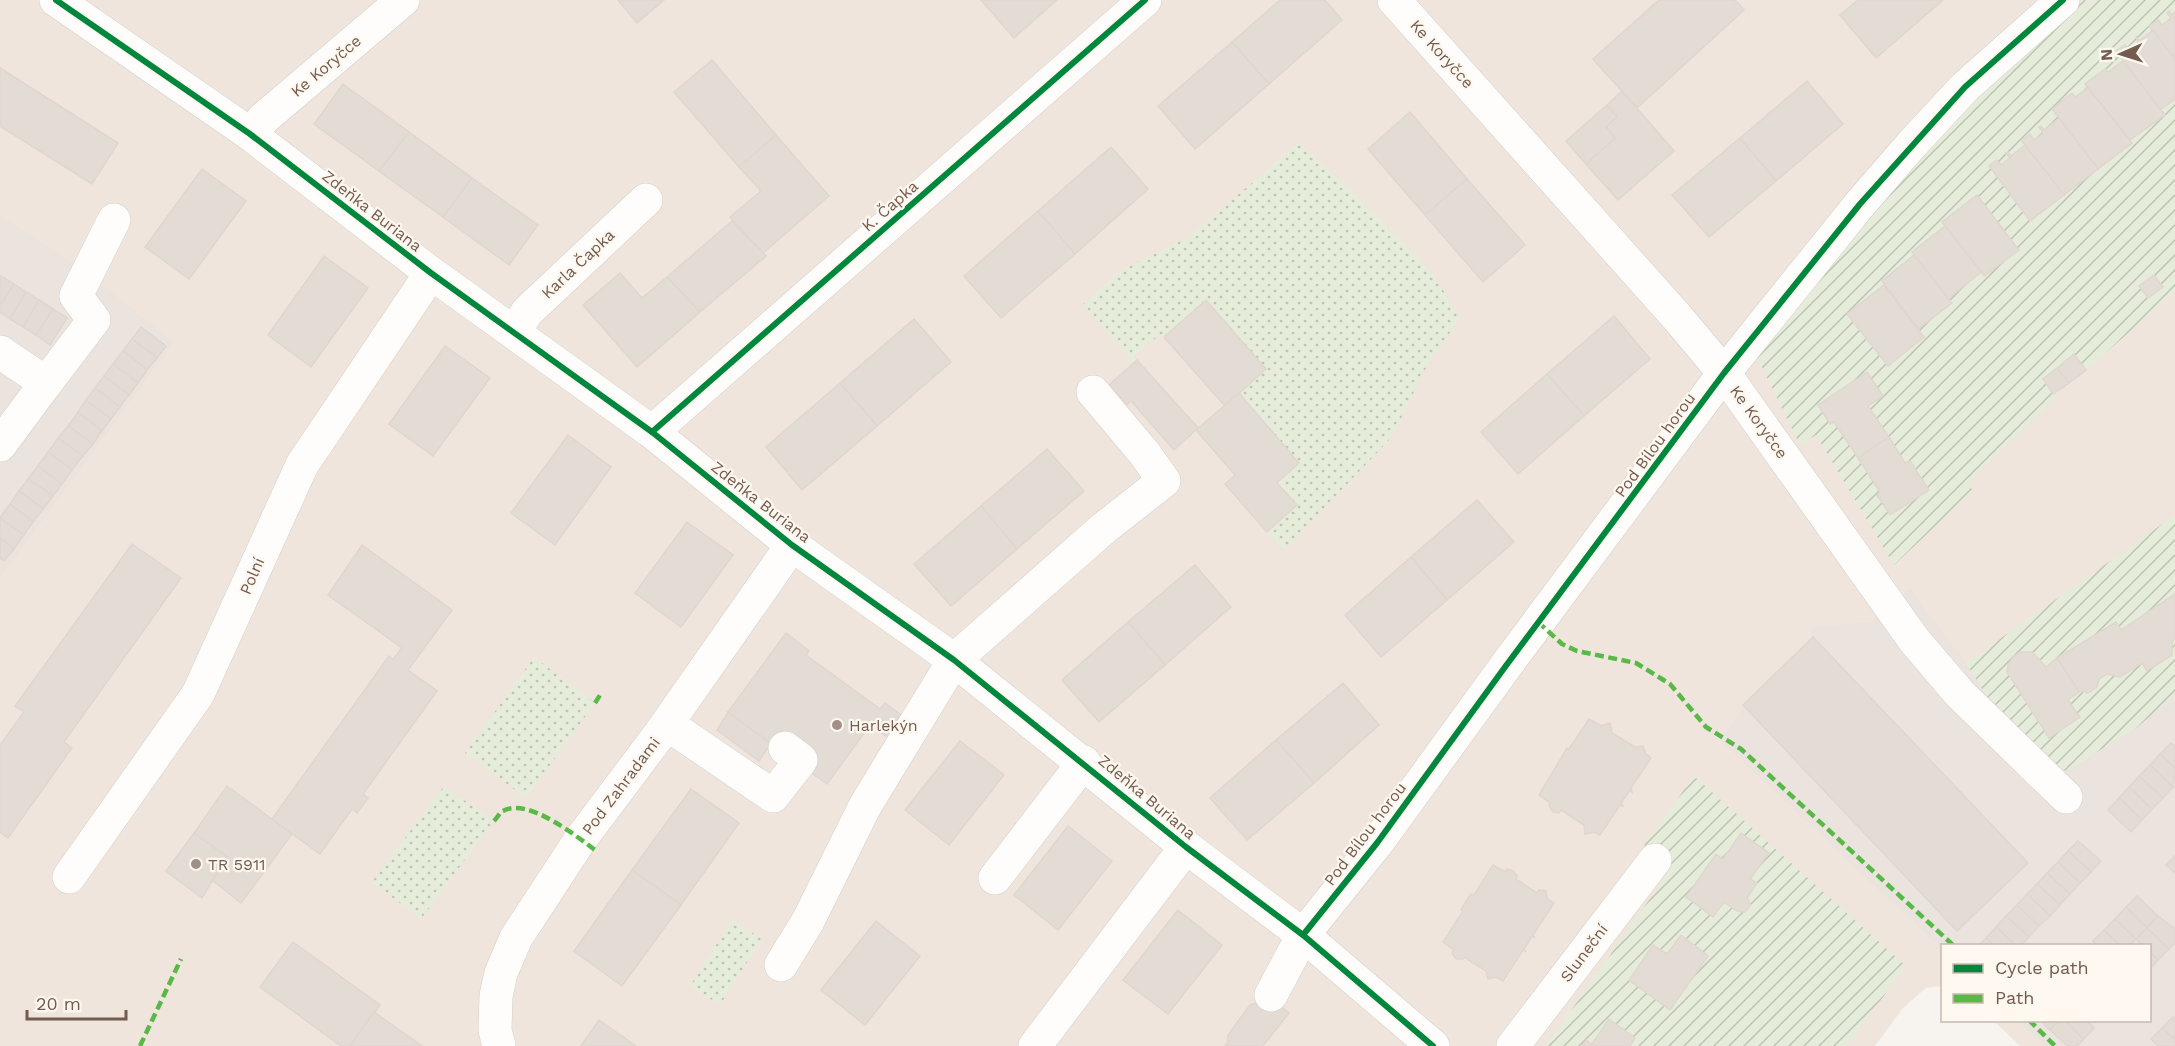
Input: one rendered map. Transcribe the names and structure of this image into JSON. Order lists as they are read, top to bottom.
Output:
{
  "streets": {
    "street": [
      "Ke Koryčce",
      "K. Čapka",
      "Zdeňka Buriana",
      "Karla Čapka",
      "Pod Bílou horou",
      "Polní",
      "Pod Zahradami",
      "Sluneční"
    ]
  },
  "crossings": [
    ["Ke Koryčce", "Zdeňka Buriana"],
    ["Ke Koryčce", "Pod Bílou horou"],
    ["K. Čapka", "Zdeňka Buriana"],
    ["Zdeňka Buriana", "Karla Čapka"],
    ["Zdeňka Buriana", "Pod Bílou horou"],
    ["Zdeňka Buriana", "Polní"],
    ["Zdeňka Buriana", "Pod Zahradami"]
  ],
  "places": ["Harlekýn", "TR 5911"],
  "legend": ["Cycle path", "Path"],
  "scale_bar": "20 m",
  "north": "left"
}
